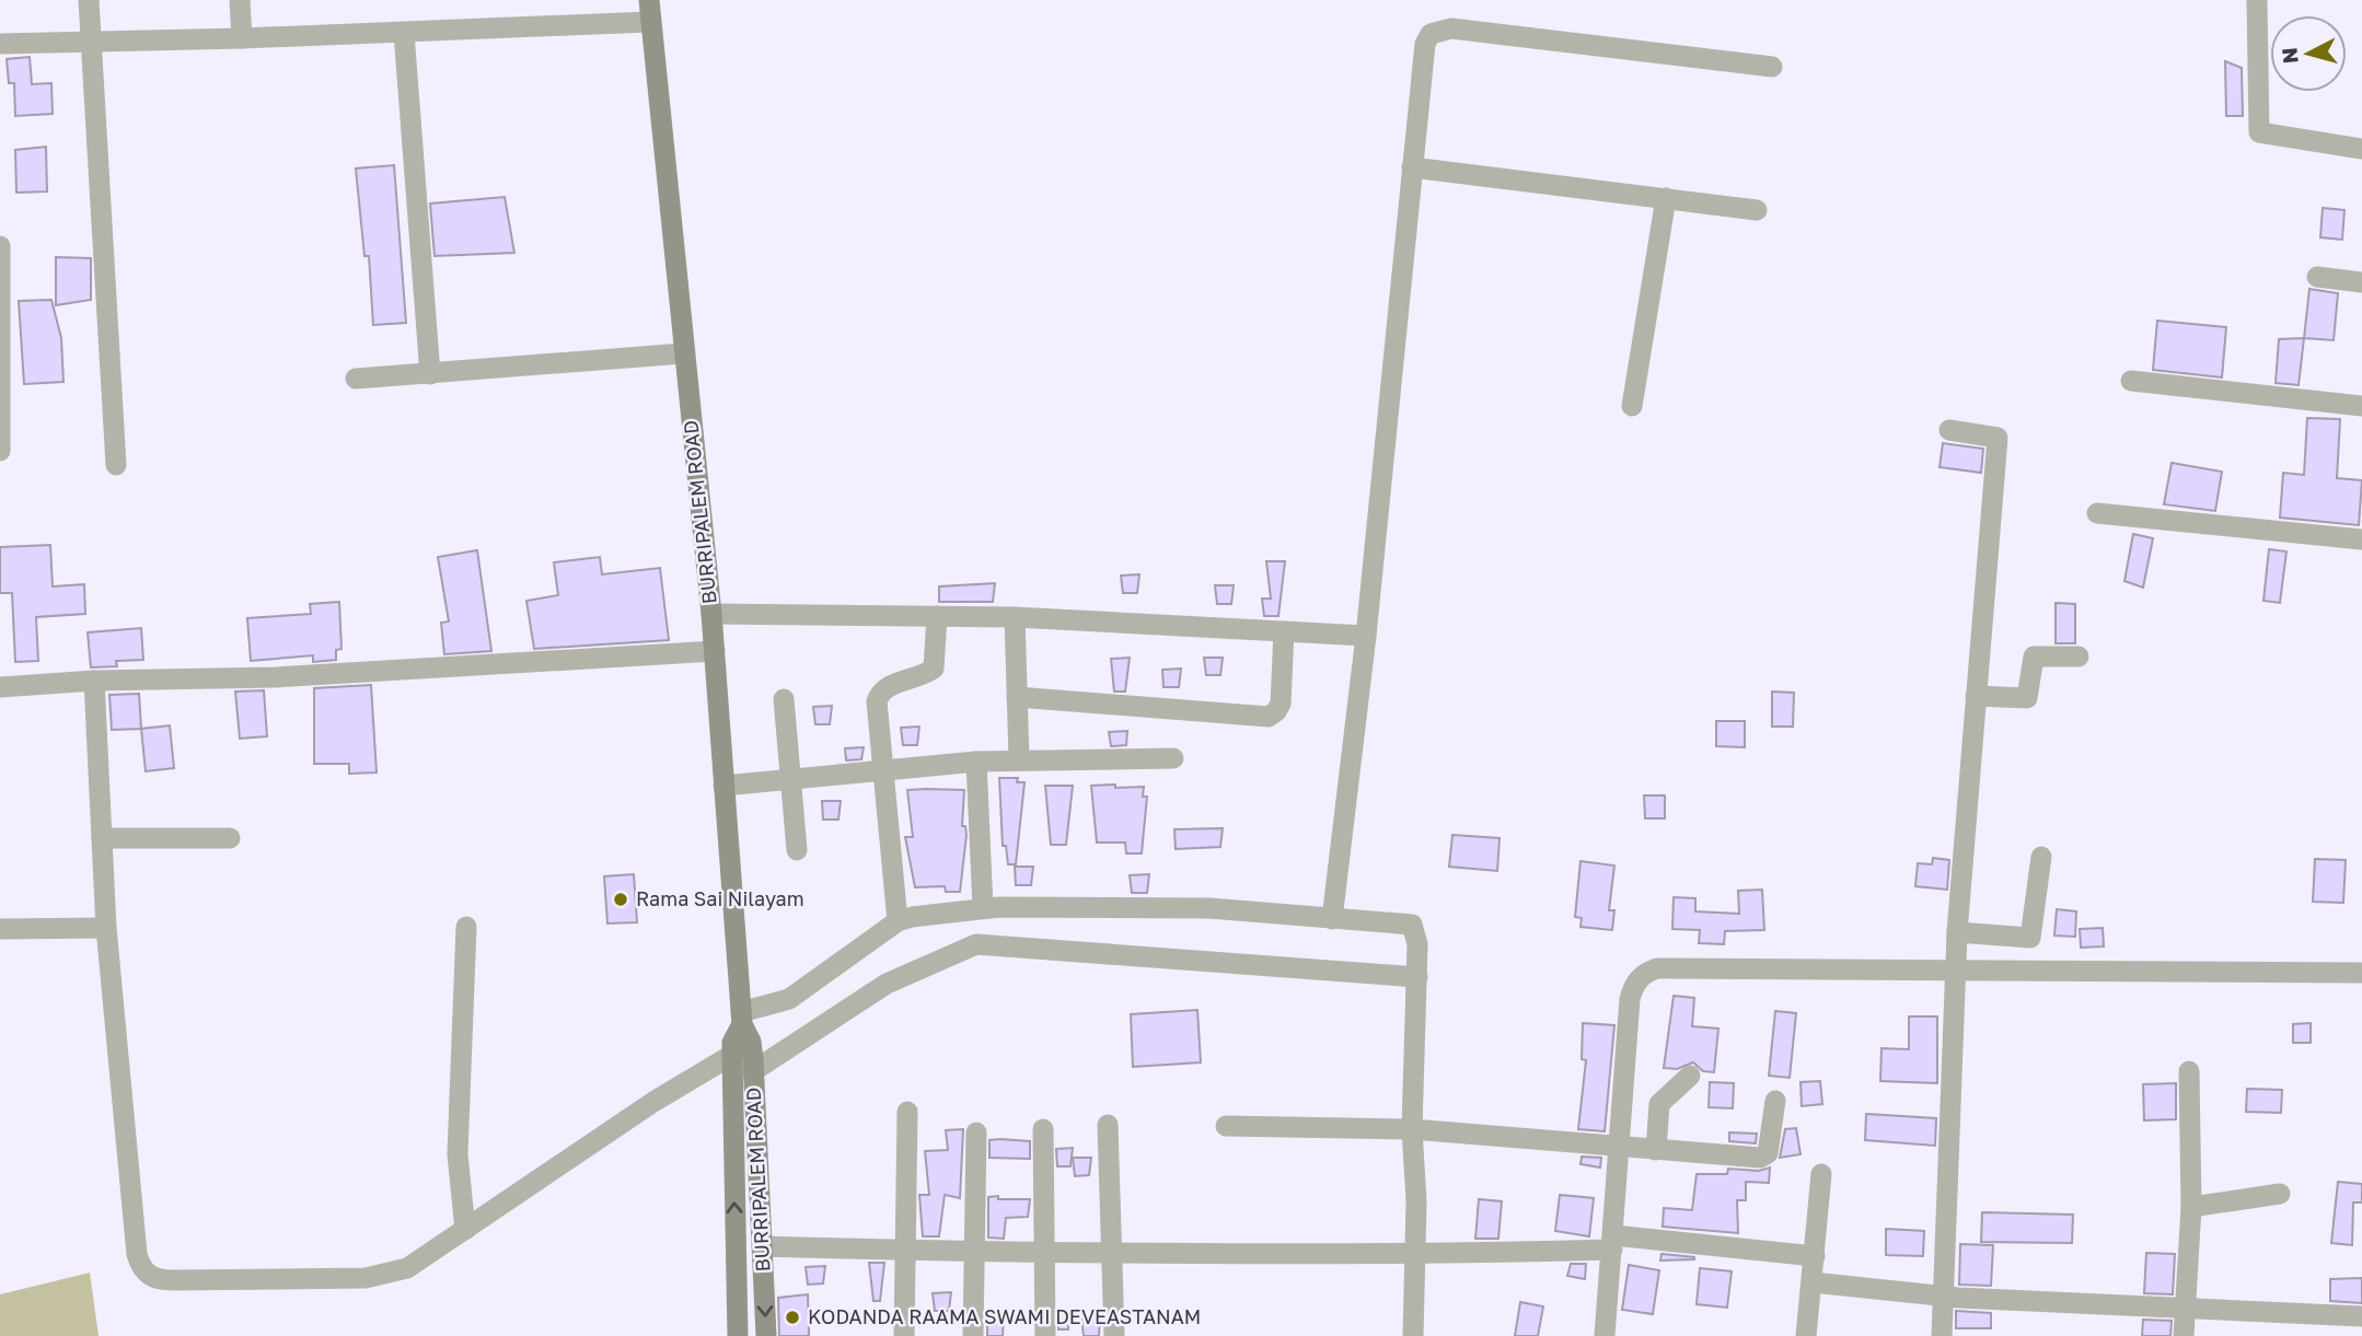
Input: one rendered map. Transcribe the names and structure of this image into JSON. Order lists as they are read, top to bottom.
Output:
{
  "streets": {
    "main road": ["BURRIPALEM ROAD"]
  },
  "places": ["Rama Sai Nilayam", "KODANDA RAAMA SWAMI DEVEASTANAM"],
  "north": "left"
}
